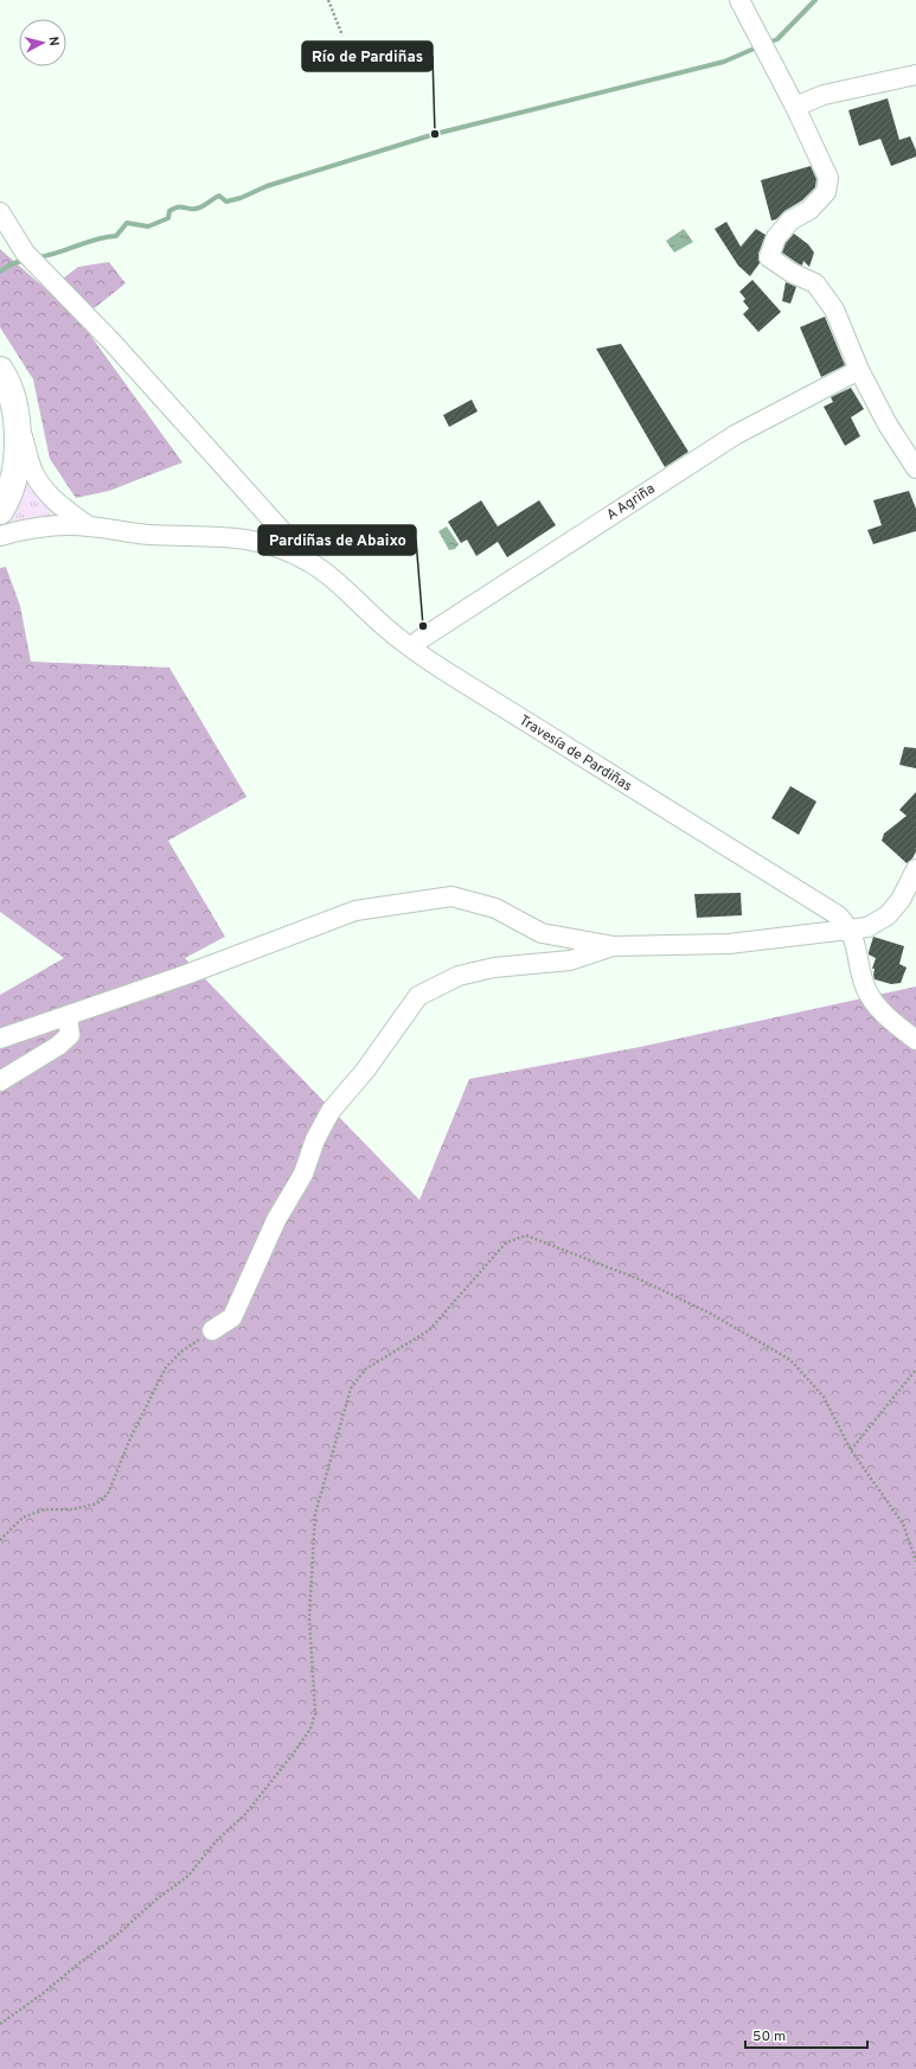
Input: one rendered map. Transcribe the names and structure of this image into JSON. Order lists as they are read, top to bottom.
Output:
{
  "streets": {
    "street": ["A Agriña", "Travesía de Pardiñas"]
  },
  "crossings": [
    ["A Agriña", "Travesía de Pardiñas"]
  ],
  "places": ["Río de Pardiñas", "Pardiñas de Abaixo"],
  "scale_bar": "50 m",
  "north": "right"
}
